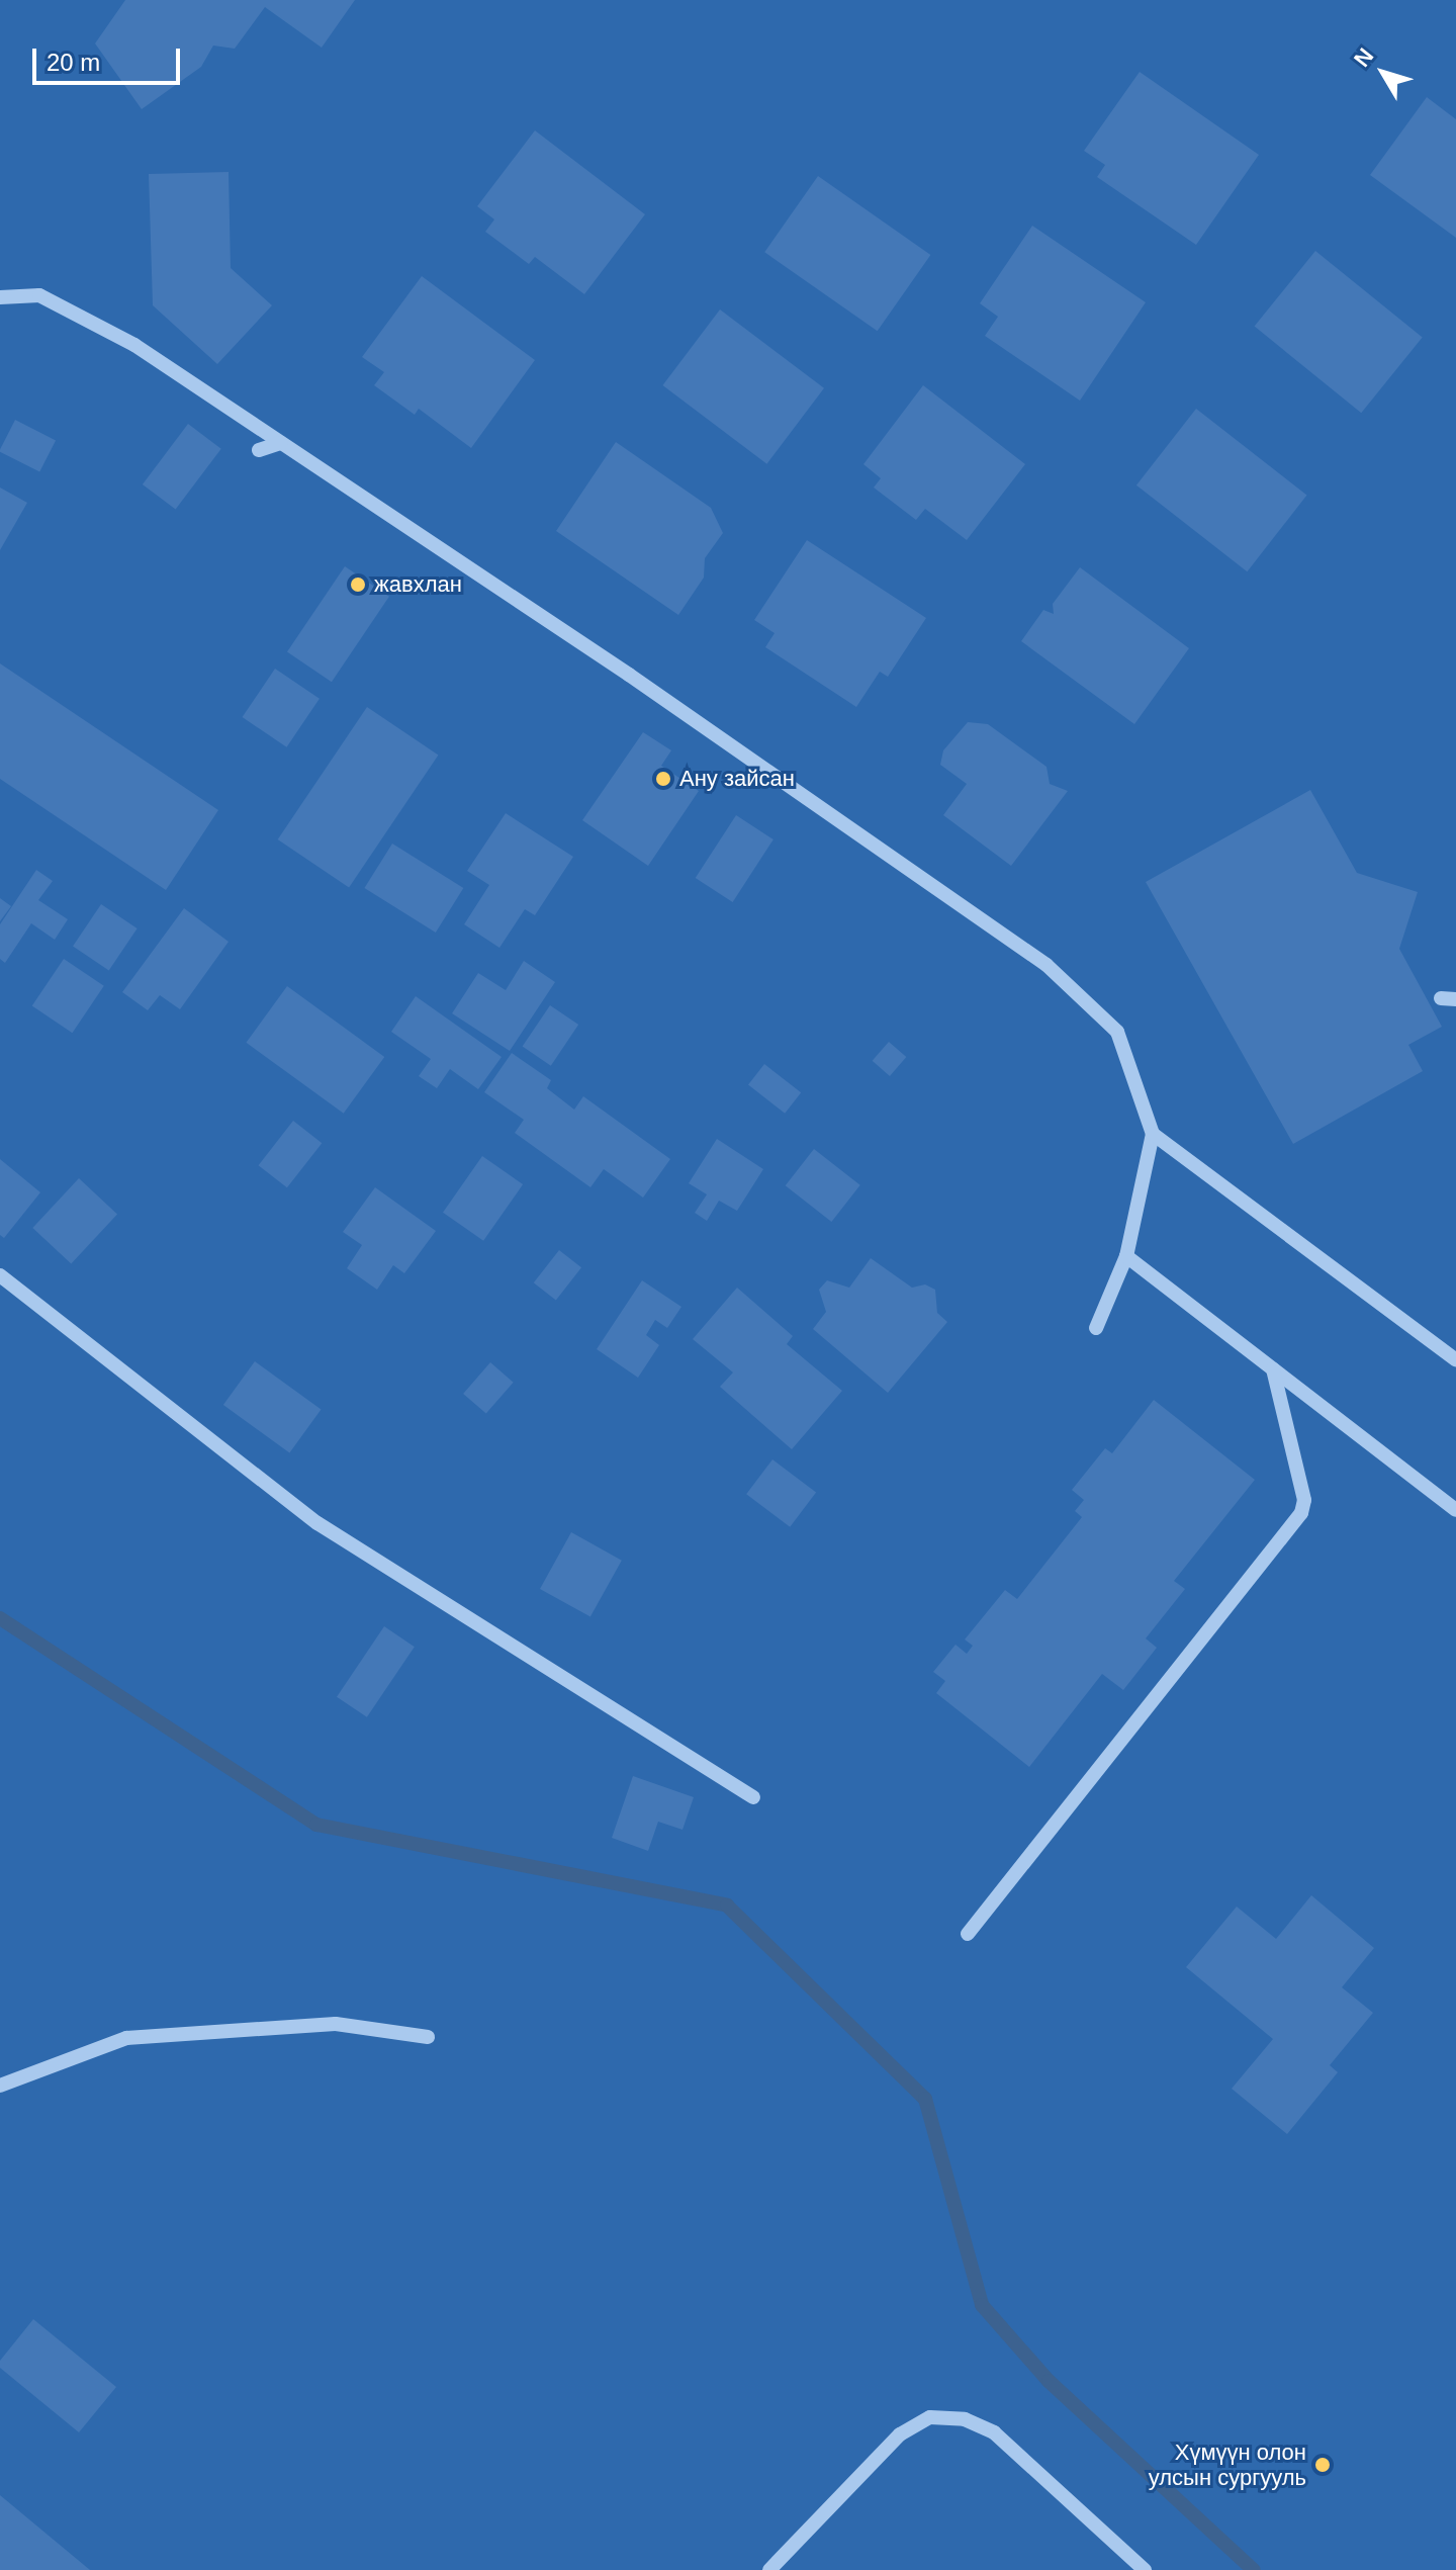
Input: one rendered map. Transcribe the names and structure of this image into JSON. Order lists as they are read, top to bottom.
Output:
{
  "places": ["жавхлан", "Ану зайсан", "Хүмүүн олон улсын сургууль"],
  "scale_bar": "20 m",
  "north": "top left"
}
